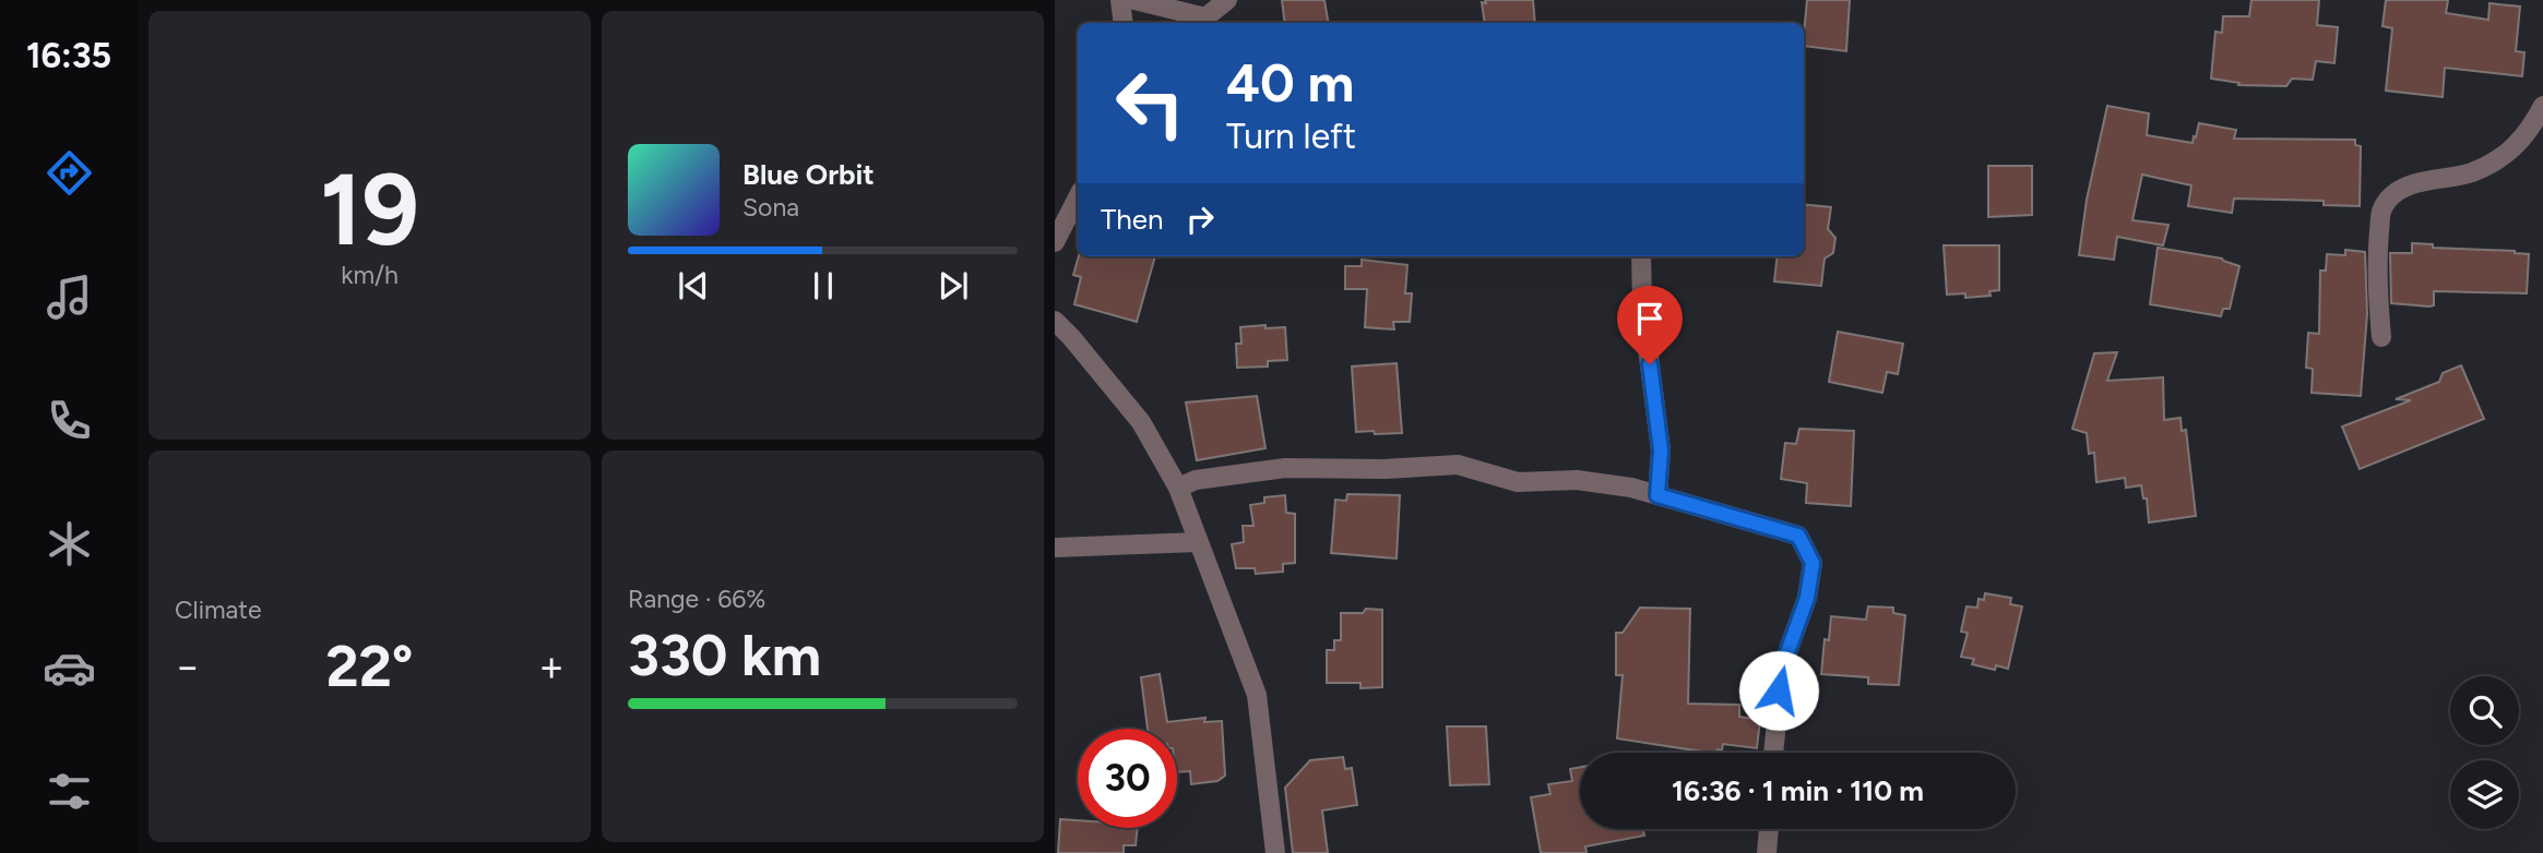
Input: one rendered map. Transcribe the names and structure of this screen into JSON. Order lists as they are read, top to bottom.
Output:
{
  "page": {
    "tabs": "16:35",
    "tile": [
      ["19", "km/h"],
      "Climate",
      ["Range · 66%", "330 km"]
    ],
    "turn": ["40 m", "Turn left"],
    "song": ["Blue Orbit", "Sona"],
    "then": "Then",
    "heat": ["−", "22°", "+"],
    "limit": "30",
    "trip": "16:36 · 1 min · 110 m"
  }
}
